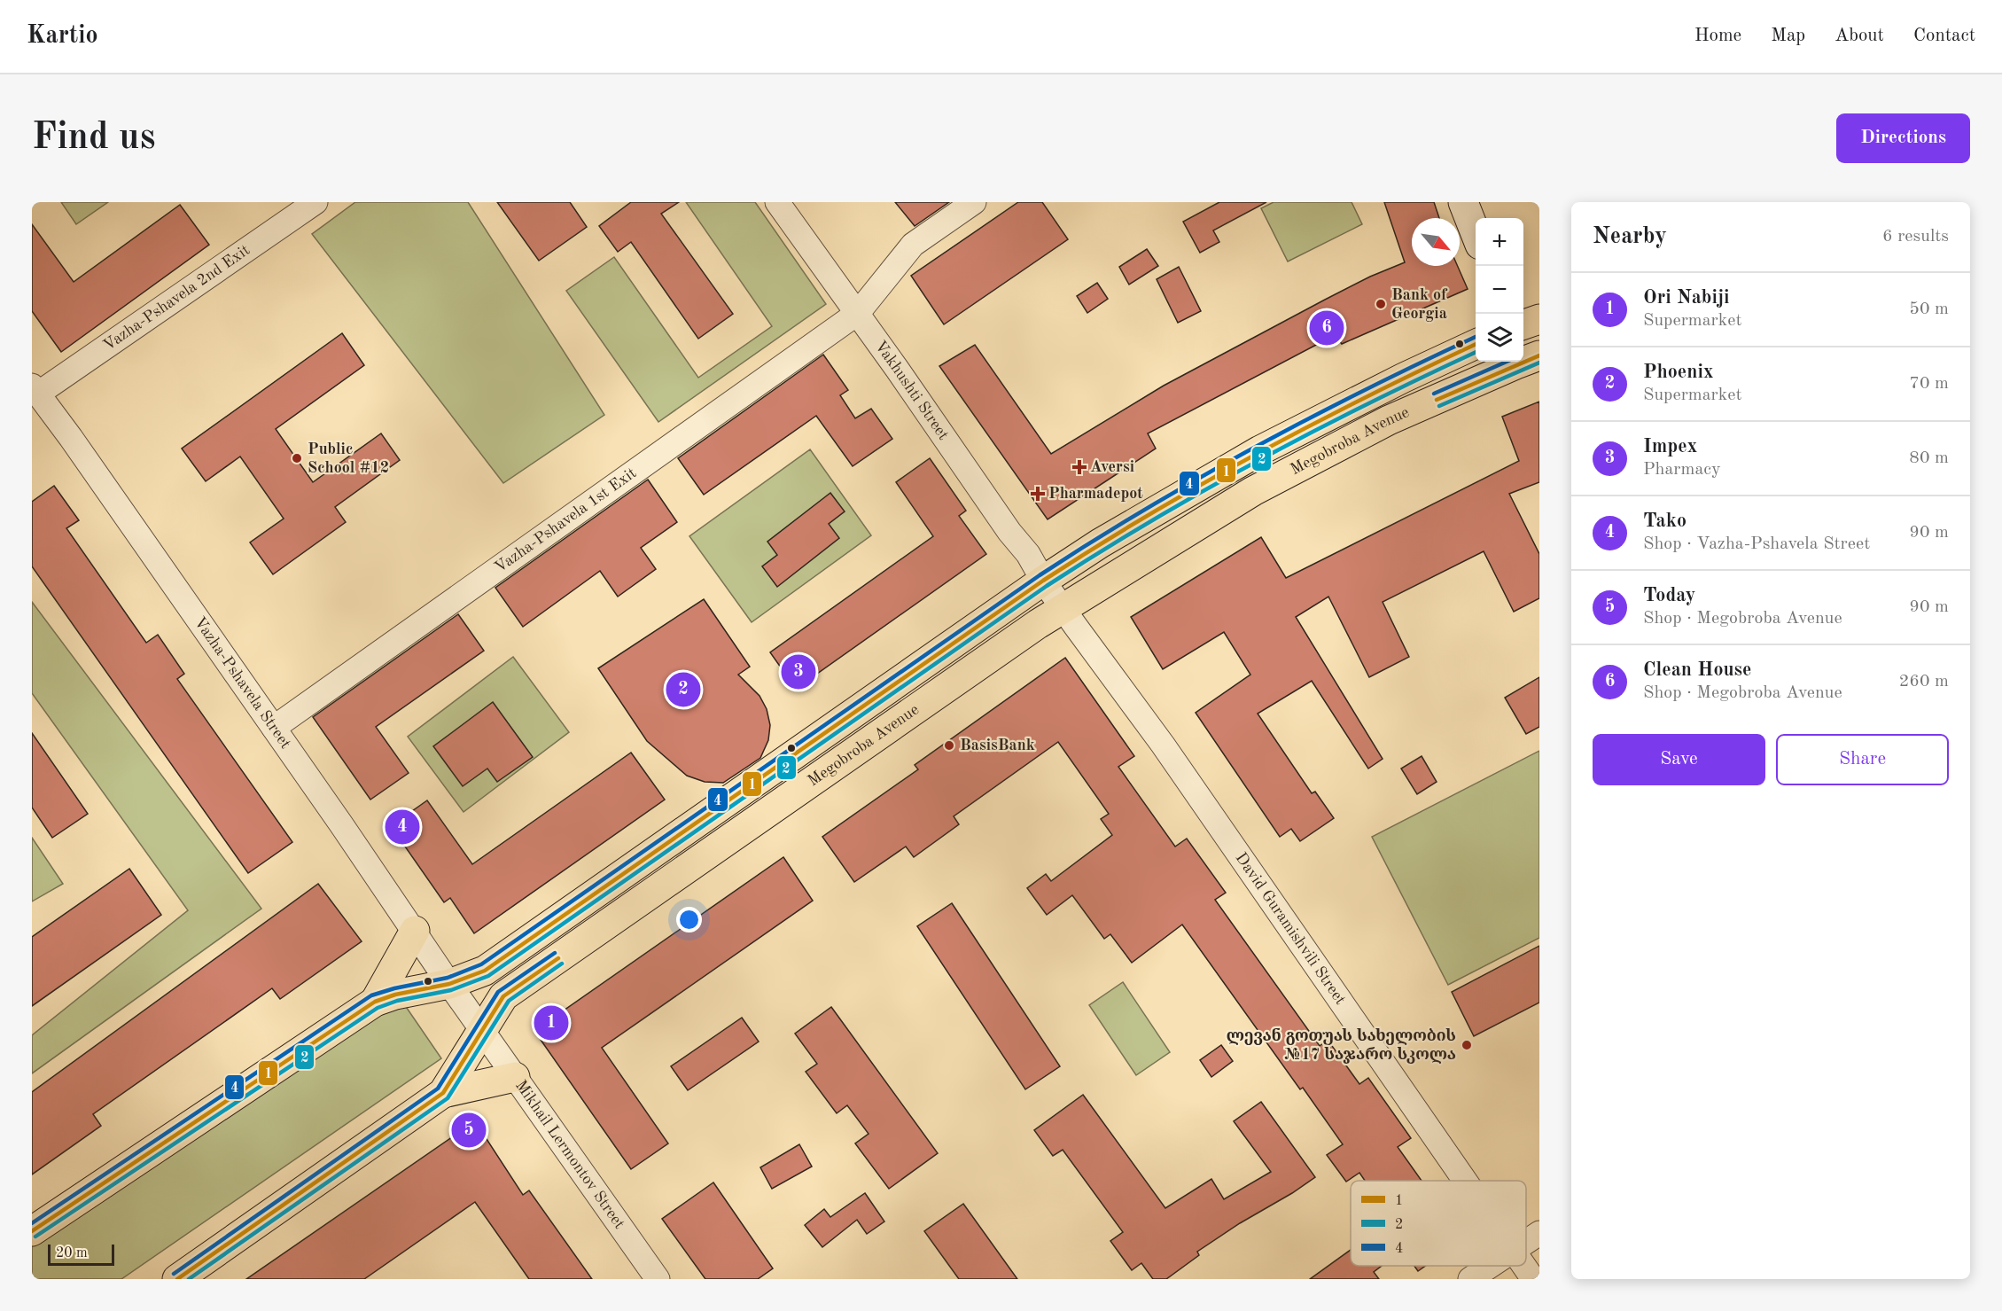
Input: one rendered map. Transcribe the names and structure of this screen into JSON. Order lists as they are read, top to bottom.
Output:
{
  "streets": {
    "main road": ["Megobroba Avenue"],
    "street": [
      "Vazha-Pshavela 2nd Exit",
      "Vakhushti Street",
      "Vazha-Pshavela 1st Exit",
      "Vazha-Pshavela Street",
      "David Guramishvili Street",
      "Mikhail Lermontov Street"
    ]
  },
  "crossings": [
    ["Vazha-Pshavela 2nd Exit", "Vazha-Pshavela Street"],
    ["Vakhushti Street", "Megobroba Avenue"],
    ["Vakhushti Street", "Vazha-Pshavela 1st Exit"],
    ["Vakhushti Street", "David Guramishvili Street"],
    ["Megobroba Avenue", "Vazha-Pshavela Street"],
    ["Megobroba Avenue", "David Guramishvili Street"],
    ["Megobroba Avenue", "Mikhail Lermontov Street"],
    ["Vazha-Pshavela 1st Exit", "Vazha-Pshavela Street"],
    ["Vazha-Pshavela Street", "Mikhail Lermontov Street"]
  ],
  "places": {
    "other": [
      "Bank of Georgia",
      "Public School #12",
      "BasisBank",
      "ლევან გოთუას სახელობის №17 საჯარო სკოლა"
    ],
    "health": ["Aversi", "Pharmadepot"]
  },
  "lines": ["transit line 4", "transit line 1", "transit line 2"],
  "legend": ["1", "2", "4"],
  "scale_bar": "20 m",
  "north": "bottom right",
  "page": {
    "header": "Kartio",
    "nav": [
      "Home",
      "Map",
      "About",
      "Contact"
    ],
    "buttons": [
      "Directions",
      ["Save", "Share"]
    ],
    "title": "Find us",
    "heading": ["Nearby", "6 results"],
    "map_buttons": ["+", "−"],
    "list": [
      {
        "mark": "1",
        "name": "Ori Nabiji",
        "note": "Supermarket",
        "value": "50 m"
      },
      {
        "mark": "2",
        "name": "Phoenix",
        "note": "Supermarket",
        "value": "70 m"
      },
      {
        "mark": "3",
        "name": "Impex",
        "note": "Pharmacy",
        "value": "80 m"
      },
      {
        "mark": "4",
        "name": "Tako",
        "note": "Shop · Vazha-Pshavela Street",
        "value": "90 m"
      },
      {
        "mark": "5",
        "name": "Today",
        "note": "Shop · Megobroba Avenue",
        "value": "90 m"
      },
      {
        "mark": "6",
        "name": "Clean House",
        "note": "Shop · Megobroba Avenue",
        "value": "260 m"
      }
    ],
    "pins": [
      "6",
      "3",
      "2",
      "4",
      "1",
      "5"
    ],
    "scale": "20 m"
  }
}
